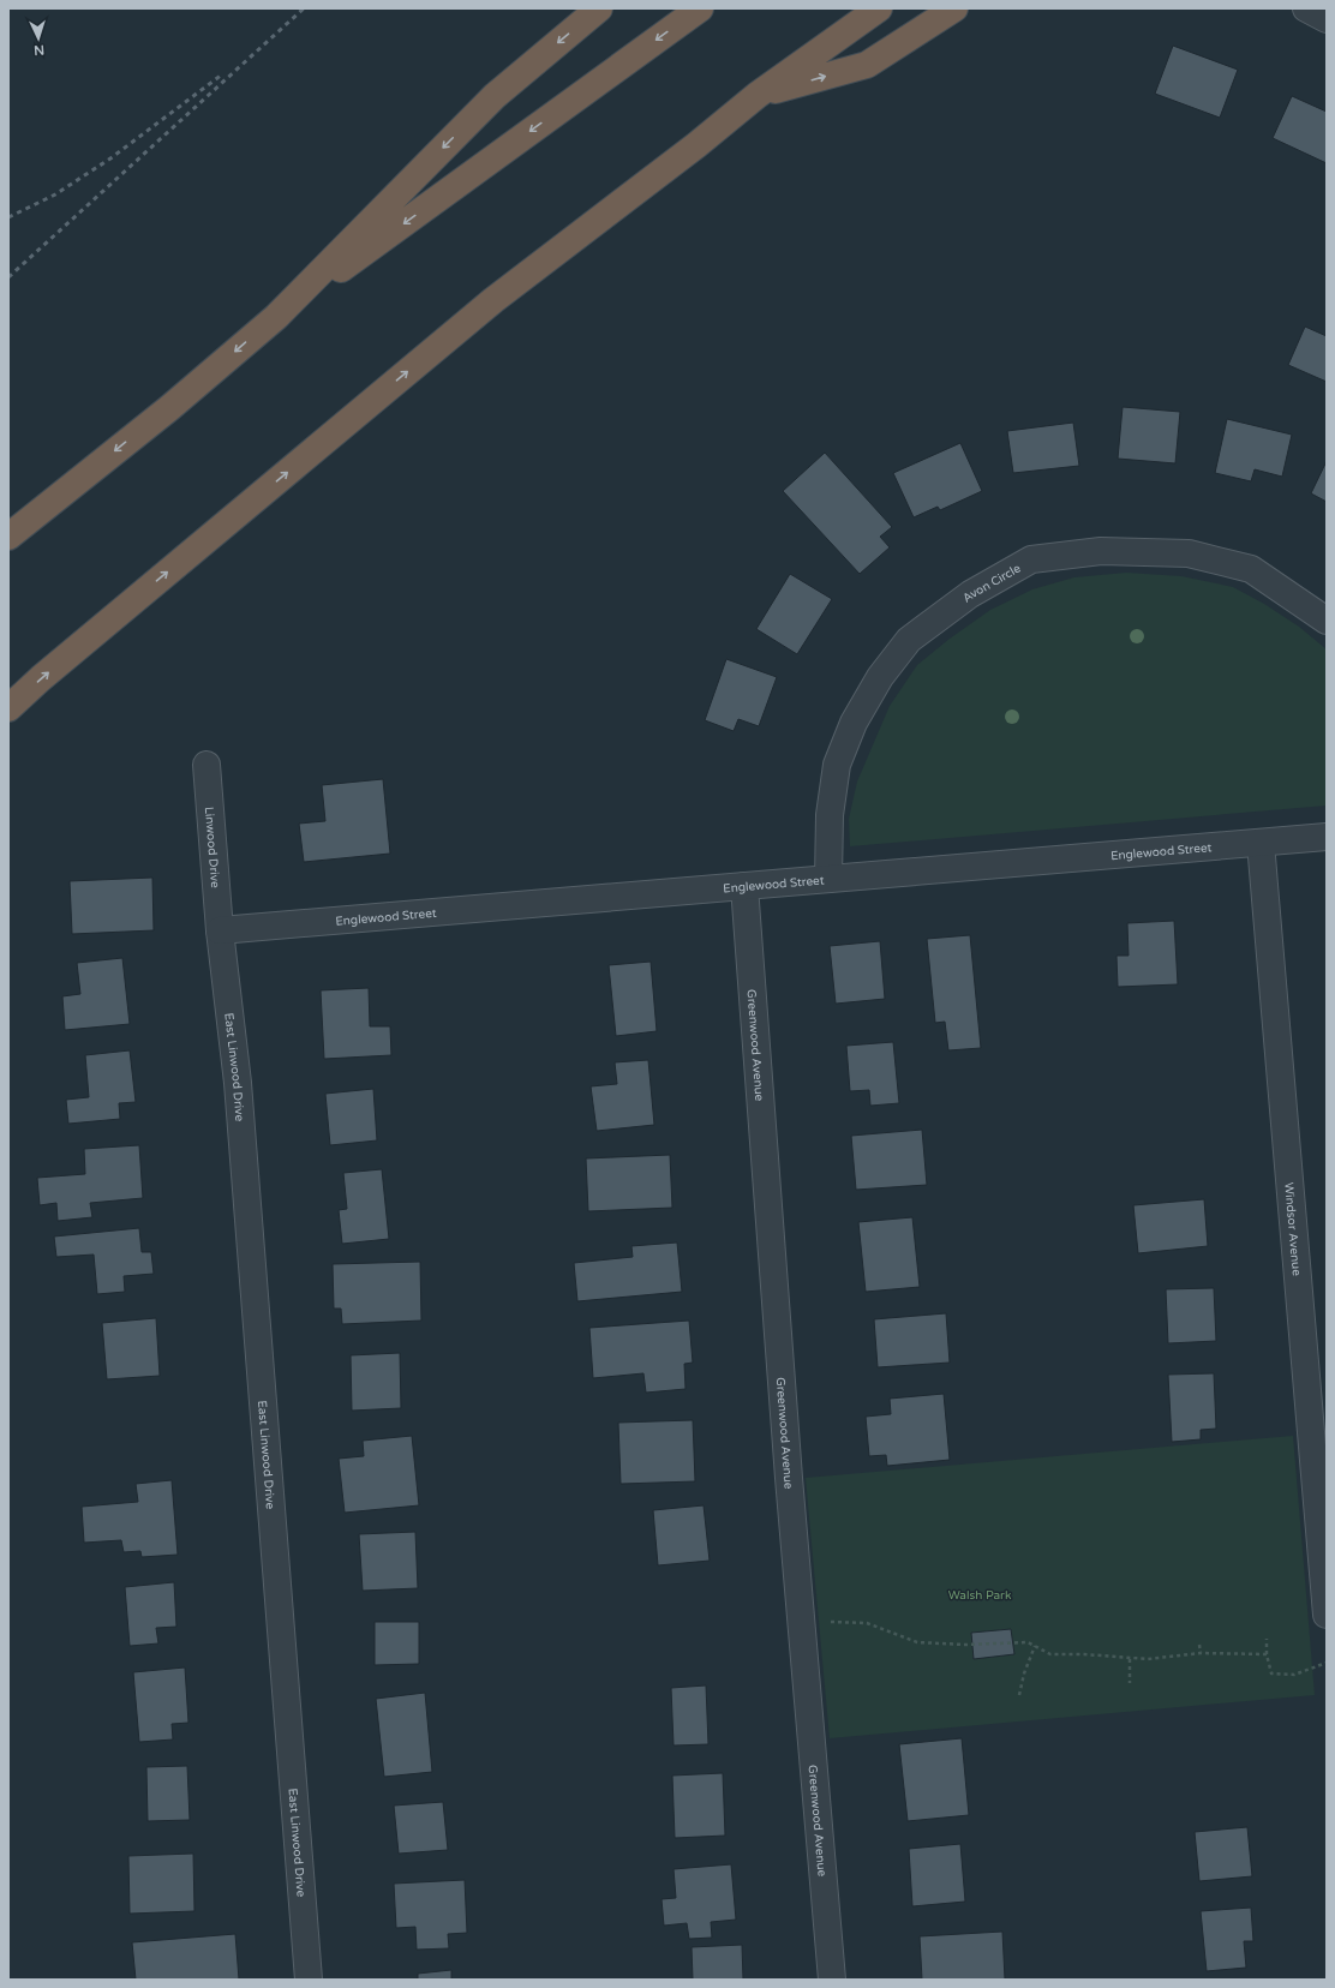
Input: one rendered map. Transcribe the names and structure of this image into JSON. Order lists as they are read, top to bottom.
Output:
{
  "streets": {
    "street": [
      "Avon Circle",
      "Linwood Drive",
      "Englewood Street",
      "Greenwood Avenue",
      "East Linwood Drive",
      "Windsor Avenue"
    ]
  },
  "crossings": [
    ["Avon Circle", "Englewood Street"],
    ["Linwood Drive", "Englewood Street"],
    ["Linwood Drive", "East Linwood Drive"],
    ["Englewood Street", "Greenwood Avenue"],
    ["Englewood Street", "East Linwood Drive"],
    ["Englewood Street", "Windsor Avenue"]
  ],
  "parks": ["Walsh Park"],
  "north": "bottom"
}
